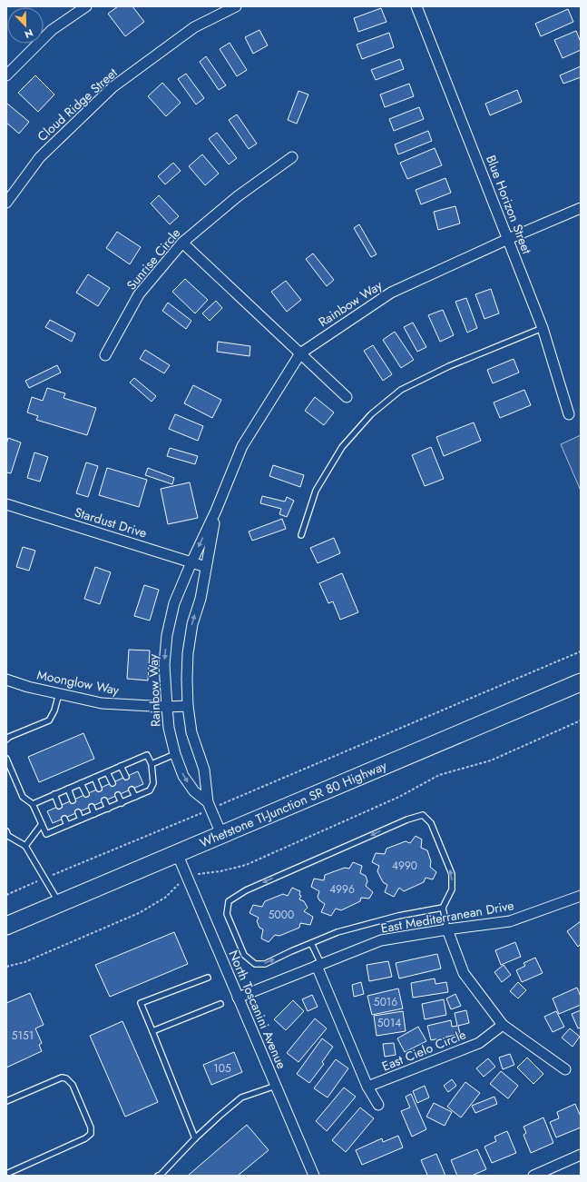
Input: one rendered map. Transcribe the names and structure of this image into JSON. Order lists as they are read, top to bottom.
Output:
{
  "streets": {
    "highway": ["Whetstone TI-Junction SR 80 Highway"],
    "street": [
      "Cloud Ridge Street",
      "Blue Horizon Street",
      "Sunrise Circle",
      "Rainbow Way",
      "Stardust Drive",
      "Moonglow Way",
      "East Mediterranean Drive",
      "North Toscanini Avenue",
      "East Cielo Circle"
    ]
  },
  "crossings": [
    ["Blue Horizon Street", "Rainbow Way"],
    ["Rainbow Way", "Stardust Drive"],
    ["Rainbow Way", "Moonglow Way"],
    ["Rainbow Way", "Whetstone TI-Junction SR 80 Highway"],
    ["Whetstone TI-Junction SR 80 Highway", "North Toscanini Avenue"],
    ["East Mediterranean Drive", "North Toscanini Avenue"]
  ],
  "house_numbers": [
    "4990",
    "4996",
    "5000",
    "5016",
    "5014",
    "5151",
    "105"
  ],
  "north": "bottom right"
}
